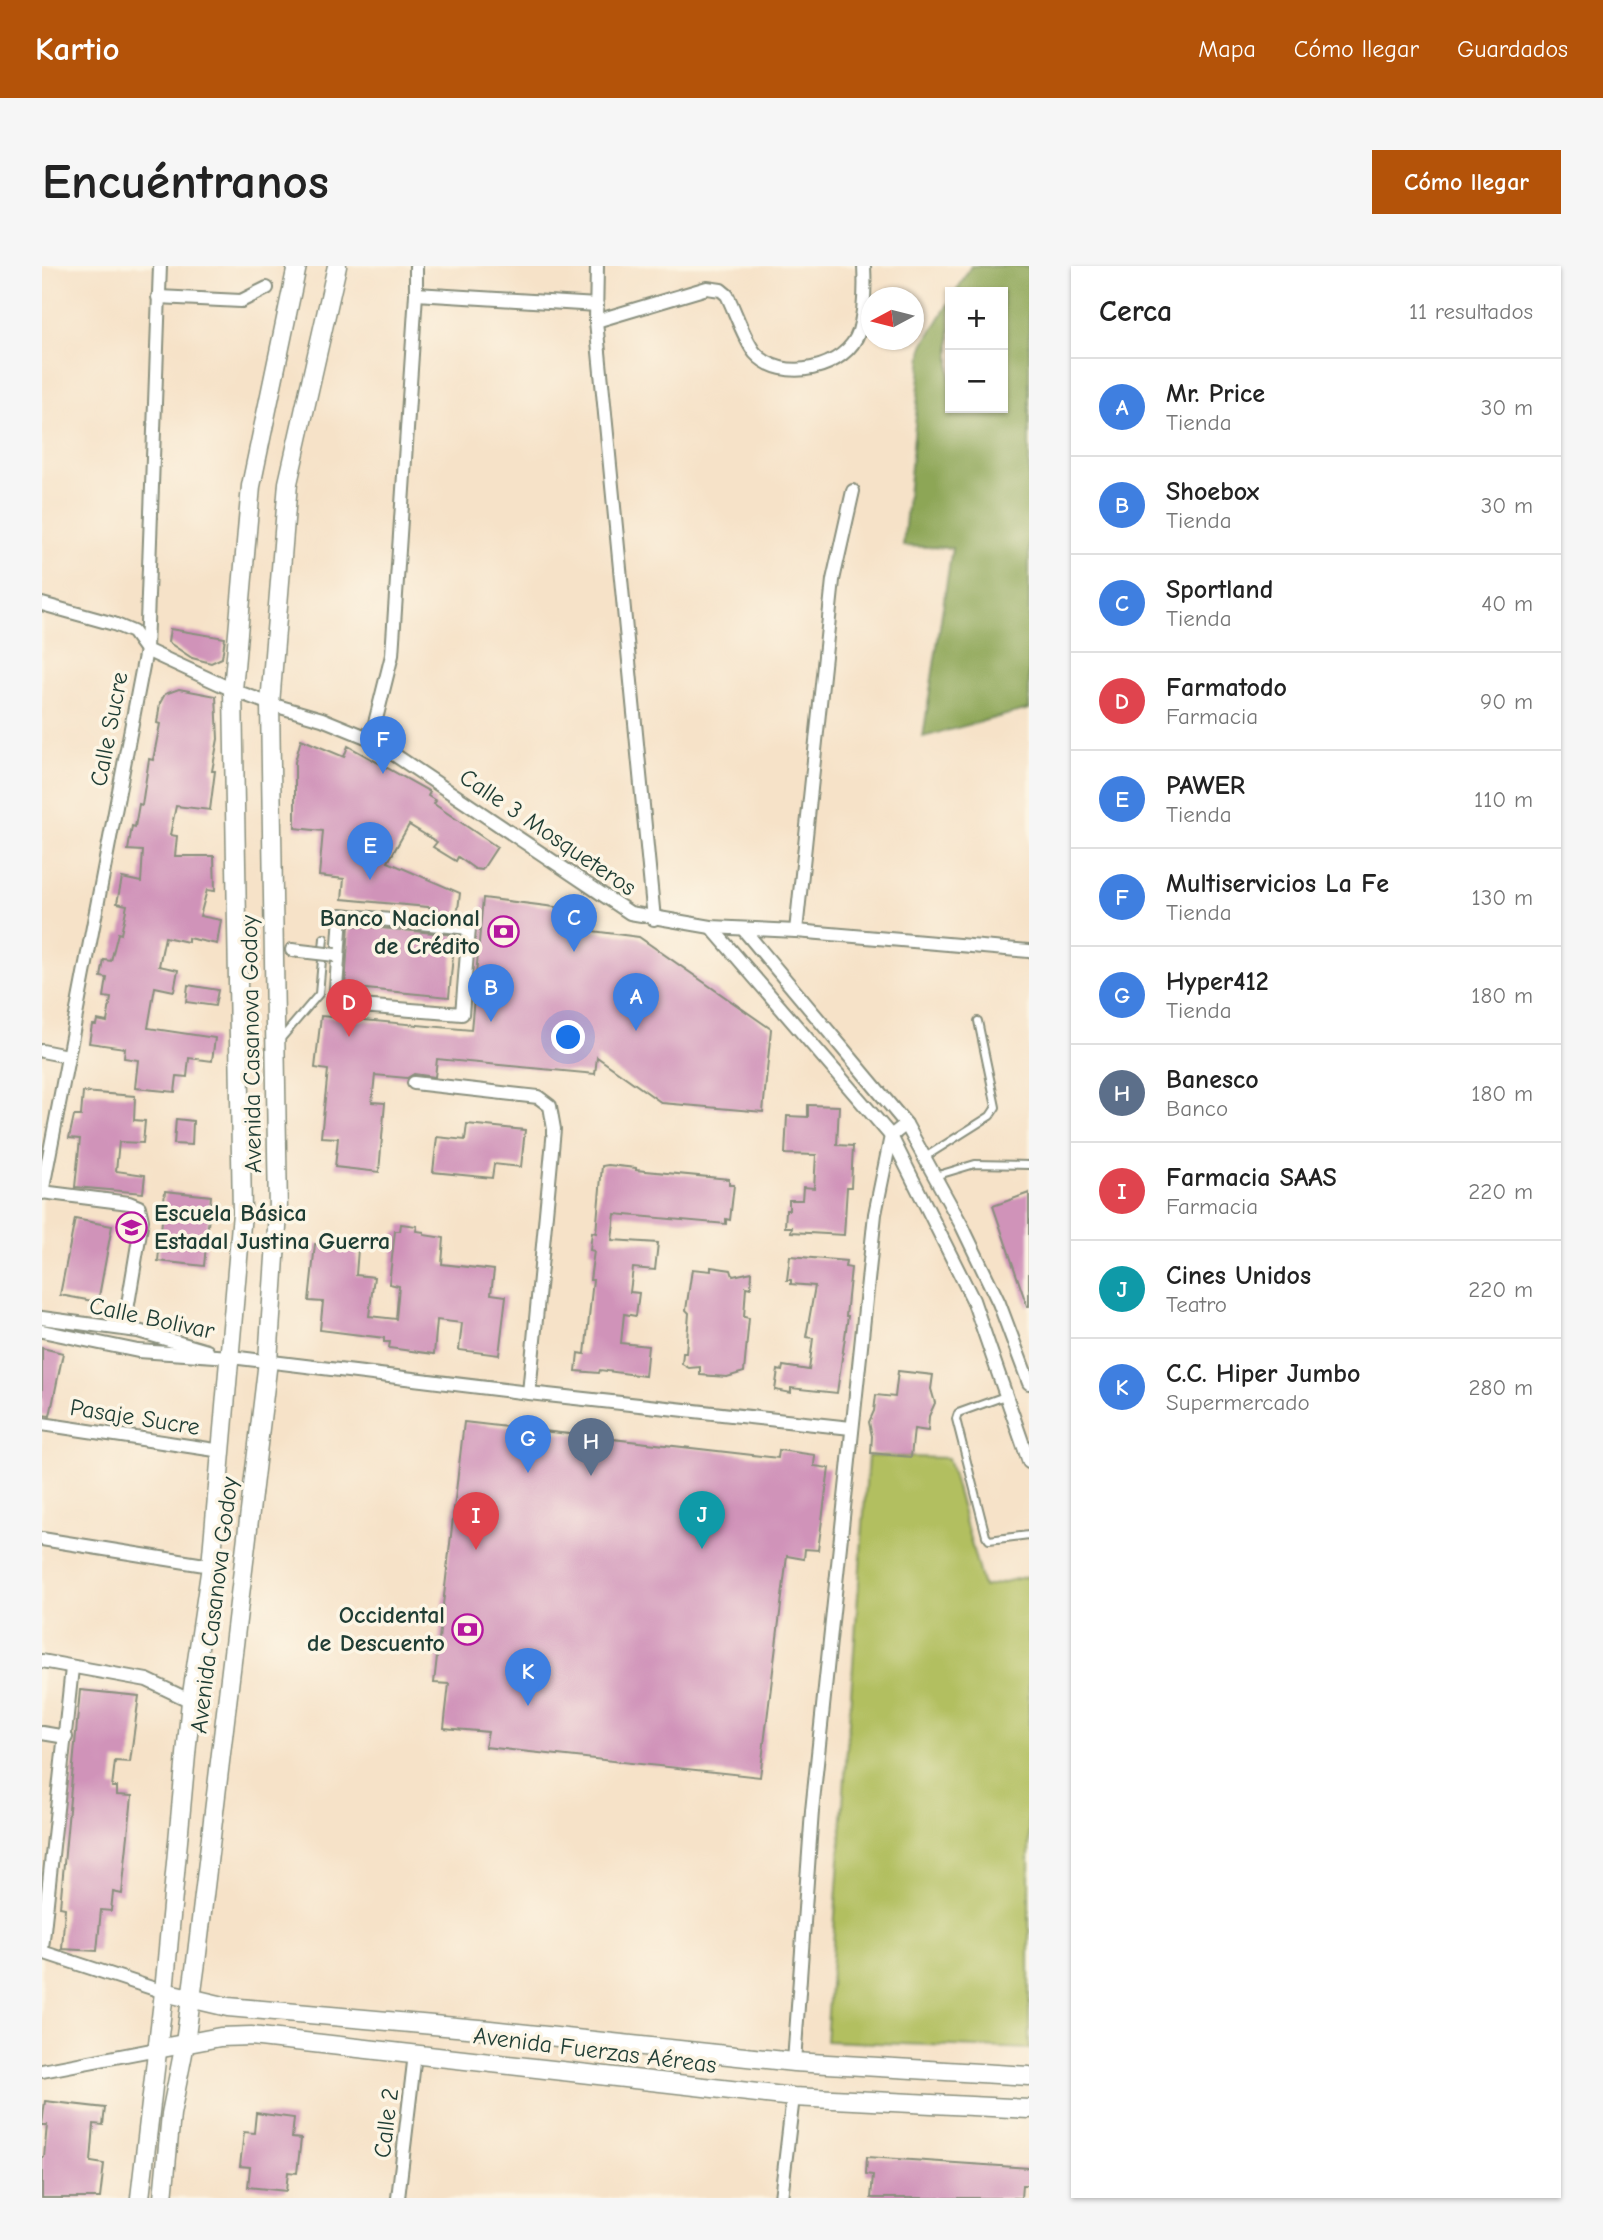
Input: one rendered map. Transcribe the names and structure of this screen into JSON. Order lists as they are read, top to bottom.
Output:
{
  "streets": {
    "street": [
      "Calle Sucre",
      "Calle 3 Mosqueteros",
      "Avenida Casanova Godoy",
      "Calle Bolivar",
      "Pasaje Sucre",
      "Avenida Fuerzas Aéreas",
      "Calle 2"
    ]
  },
  "crossings": [
    ["Calle Sucre", "Calle 3 Mosqueteros"],
    ["Calle 3 Mosqueteros", "Avenida Casanova Godoy"],
    ["Avenida Casanova Godoy", "Calle Bolivar"],
    ["Avenida Casanova Godoy", "Pasaje Sucre"],
    ["Avenida Casanova Godoy", "Avenida Fuerzas Aéreas"],
    ["Avenida Fuerzas Aéreas", "Calle 2"]
  ],
  "places": {
    "bank": ["Banco Nacional de Crédito", "Occidental de Descuento"],
    "school or university": ["Escuela Básica Estadal Justina Guerra"]
  },
  "north": "left",
  "page": {
    "header": "Kartio",
    "nav": ["Mapa", "Cómo llegar", "Guardados"],
    "buttons": "Cómo llegar",
    "title": "Encuéntranos",
    "heading": ["Cerca", "11 resultados"],
    "map_buttons": ["+", "−"],
    "list": [
      {
        "mark": "A",
        "name": "Mr. Price",
        "note": "Tienda",
        "value": "30 m"
      },
      {
        "mark": "B",
        "name": "Shoebox",
        "note": "Tienda",
        "value": "30 m"
      },
      {
        "mark": "C",
        "name": "Sportland",
        "note": "Tienda",
        "value": "40 m"
      },
      {
        "mark": "D",
        "name": "Farmatodo",
        "note": "Farmacia",
        "value": "90 m"
      },
      {
        "mark": "E",
        "name": "PAWER",
        "note": "Tienda",
        "value": "110 m"
      },
      {
        "mark": "F",
        "name": "Multiservicios La Fe",
        "note": "Tienda",
        "value": "130 m"
      },
      {
        "mark": "G",
        "name": "Hyper412",
        "note": "Tienda",
        "value": "180 m"
      },
      {
        "mark": "H",
        "name": "Banesco",
        "note": "Banco",
        "value": "180 m"
      },
      {
        "mark": "I",
        "name": "Farmacia SAAS",
        "note": "Farmacia",
        "value": "220 m"
      },
      {
        "mark": "J",
        "name": "Cines Unidos",
        "note": "Teatro",
        "value": "220 m"
      },
      {
        "mark": "K",
        "name": "C.C. Hiper Jumbo",
        "note": "Supermercado",
        "value": "280 m"
      }
    ],
    "pins": [
      "F",
      "E",
      "C",
      "B",
      "A",
      "D",
      "G",
      "H",
      "J",
      "I",
      "K"
    ]
  }
}
